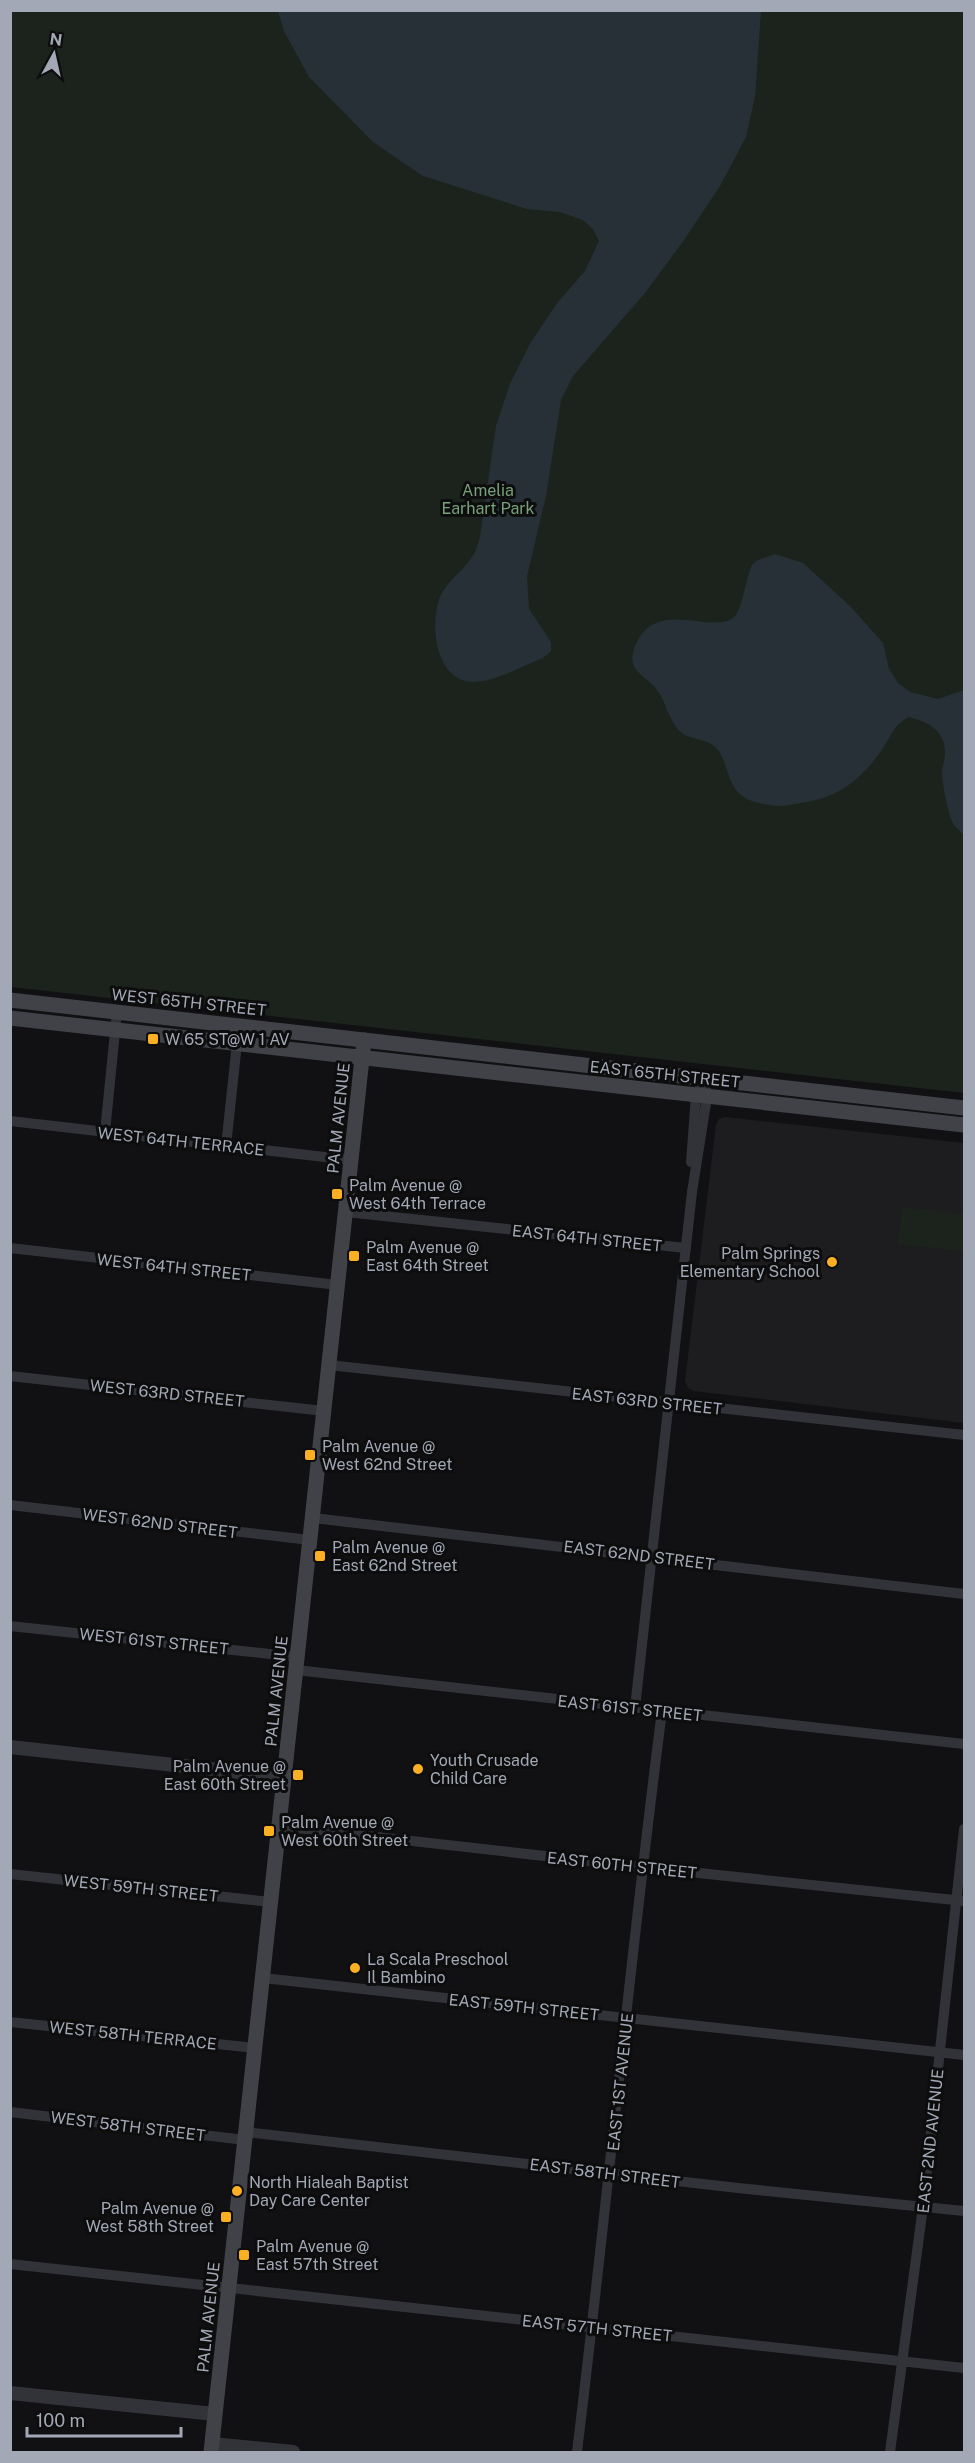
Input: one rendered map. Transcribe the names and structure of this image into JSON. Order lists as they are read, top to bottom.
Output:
{
  "streets": {
    "main road": ["WEST 65TH STREET", "EAST 65TH STREET", "PALM AVENUE"],
    "street": [
      "WEST 64TH TERRACE",
      "EAST 64TH STREET",
      "WEST 64TH STREET",
      "WEST 63RD STREET",
      "EAST 63RD STREET",
      "WEST 62ND STREET",
      "EAST 62ND STREET",
      "WEST 61ST STREET",
      "EAST 61ST STREET",
      "EAST 60TH STREET",
      "WEST 59TH STREET",
      "EAST 59TH STREET",
      "WEST 58TH TERRACE",
      "EAST 1ST AVENUE",
      "WEST 58TH STREET",
      "EAST 2ND AVENUE",
      "EAST 58TH STREET",
      "EAST 57TH STREET"
    ]
  },
  "crossings": [
    ["WEST 65TH STREET", "EAST 65TH STREET"],
    ["WEST 65TH STREET", "PALM AVENUE"],
    ["EAST 65TH STREET", "PALM AVENUE"],
    ["PALM AVENUE", "WEST 64TH TERRACE"],
    ["PALM AVENUE", "EAST 64TH STREET"],
    ["PALM AVENUE", "WEST 64TH STREET"],
    ["PALM AVENUE", "WEST 63RD STREET"],
    ["PALM AVENUE", "EAST 63RD STREET"],
    ["PALM AVENUE", "WEST 62ND STREET"],
    ["PALM AVENUE", "EAST 62ND STREET"],
    ["PALM AVENUE", "WEST 61ST STREET"],
    ["PALM AVENUE", "EAST 61ST STREET"],
    ["PALM AVENUE", "EAST 60TH STREET"],
    ["PALM AVENUE", "WEST 59TH STREET"],
    ["PALM AVENUE", "EAST 59TH STREET"],
    ["PALM AVENUE", "WEST 58TH TERRACE"],
    ["PALM AVENUE", "WEST 58TH STREET"],
    ["PALM AVENUE", "EAST 58TH STREET"],
    ["PALM AVENUE", "EAST 57TH STREET"],
    ["WEST 61ST STREET", "EAST 61ST STREET"],
    ["EAST 61ST STREET", "EAST 1ST AVENUE"],
    ["EAST 60TH STREET", "EAST 1ST AVENUE"],
    ["EAST 60TH STREET", "EAST 2ND AVENUE"],
    ["EAST 59TH STREET", "EAST 1ST AVENUE"],
    ["EAST 59TH STREET", "EAST 2ND AVENUE"],
    ["EAST 1ST AVENUE", "EAST 58TH STREET"],
    ["EAST 1ST AVENUE", "EAST 57TH STREET"],
    ["WEST 58TH STREET", "EAST 58TH STREET"],
    ["EAST 2ND AVENUE", "EAST 58TH STREET"],
    ["EAST 2ND AVENUE", "EAST 57TH STREET"]
  ],
  "parks": ["Amelia Earhart Park"],
  "places": {
    "transit": [
      "W 65 ST@W 1 AV",
      "Palm Avenue @ West 64th Terrace",
      "Palm Avenue @ East 64th Street",
      "Palm Avenue @ West 62nd Street",
      "Palm Avenue @ East 62nd Street",
      "Palm Avenue @ East 60th Street",
      "Palm Avenue @ West 60th Street",
      "Palm Avenue @ West 58th Street",
      "Palm Avenue @ East 57th Street"
    ],
    "other": [
      "Palm Springs Elementary School",
      "Youth Crusade Child Care",
      "La Scala Preschool Il Bambino",
      "North Hialeah Baptist Day Care Center"
    ]
  },
  "scale_bar": "100 m",
  "north": "top"
}
